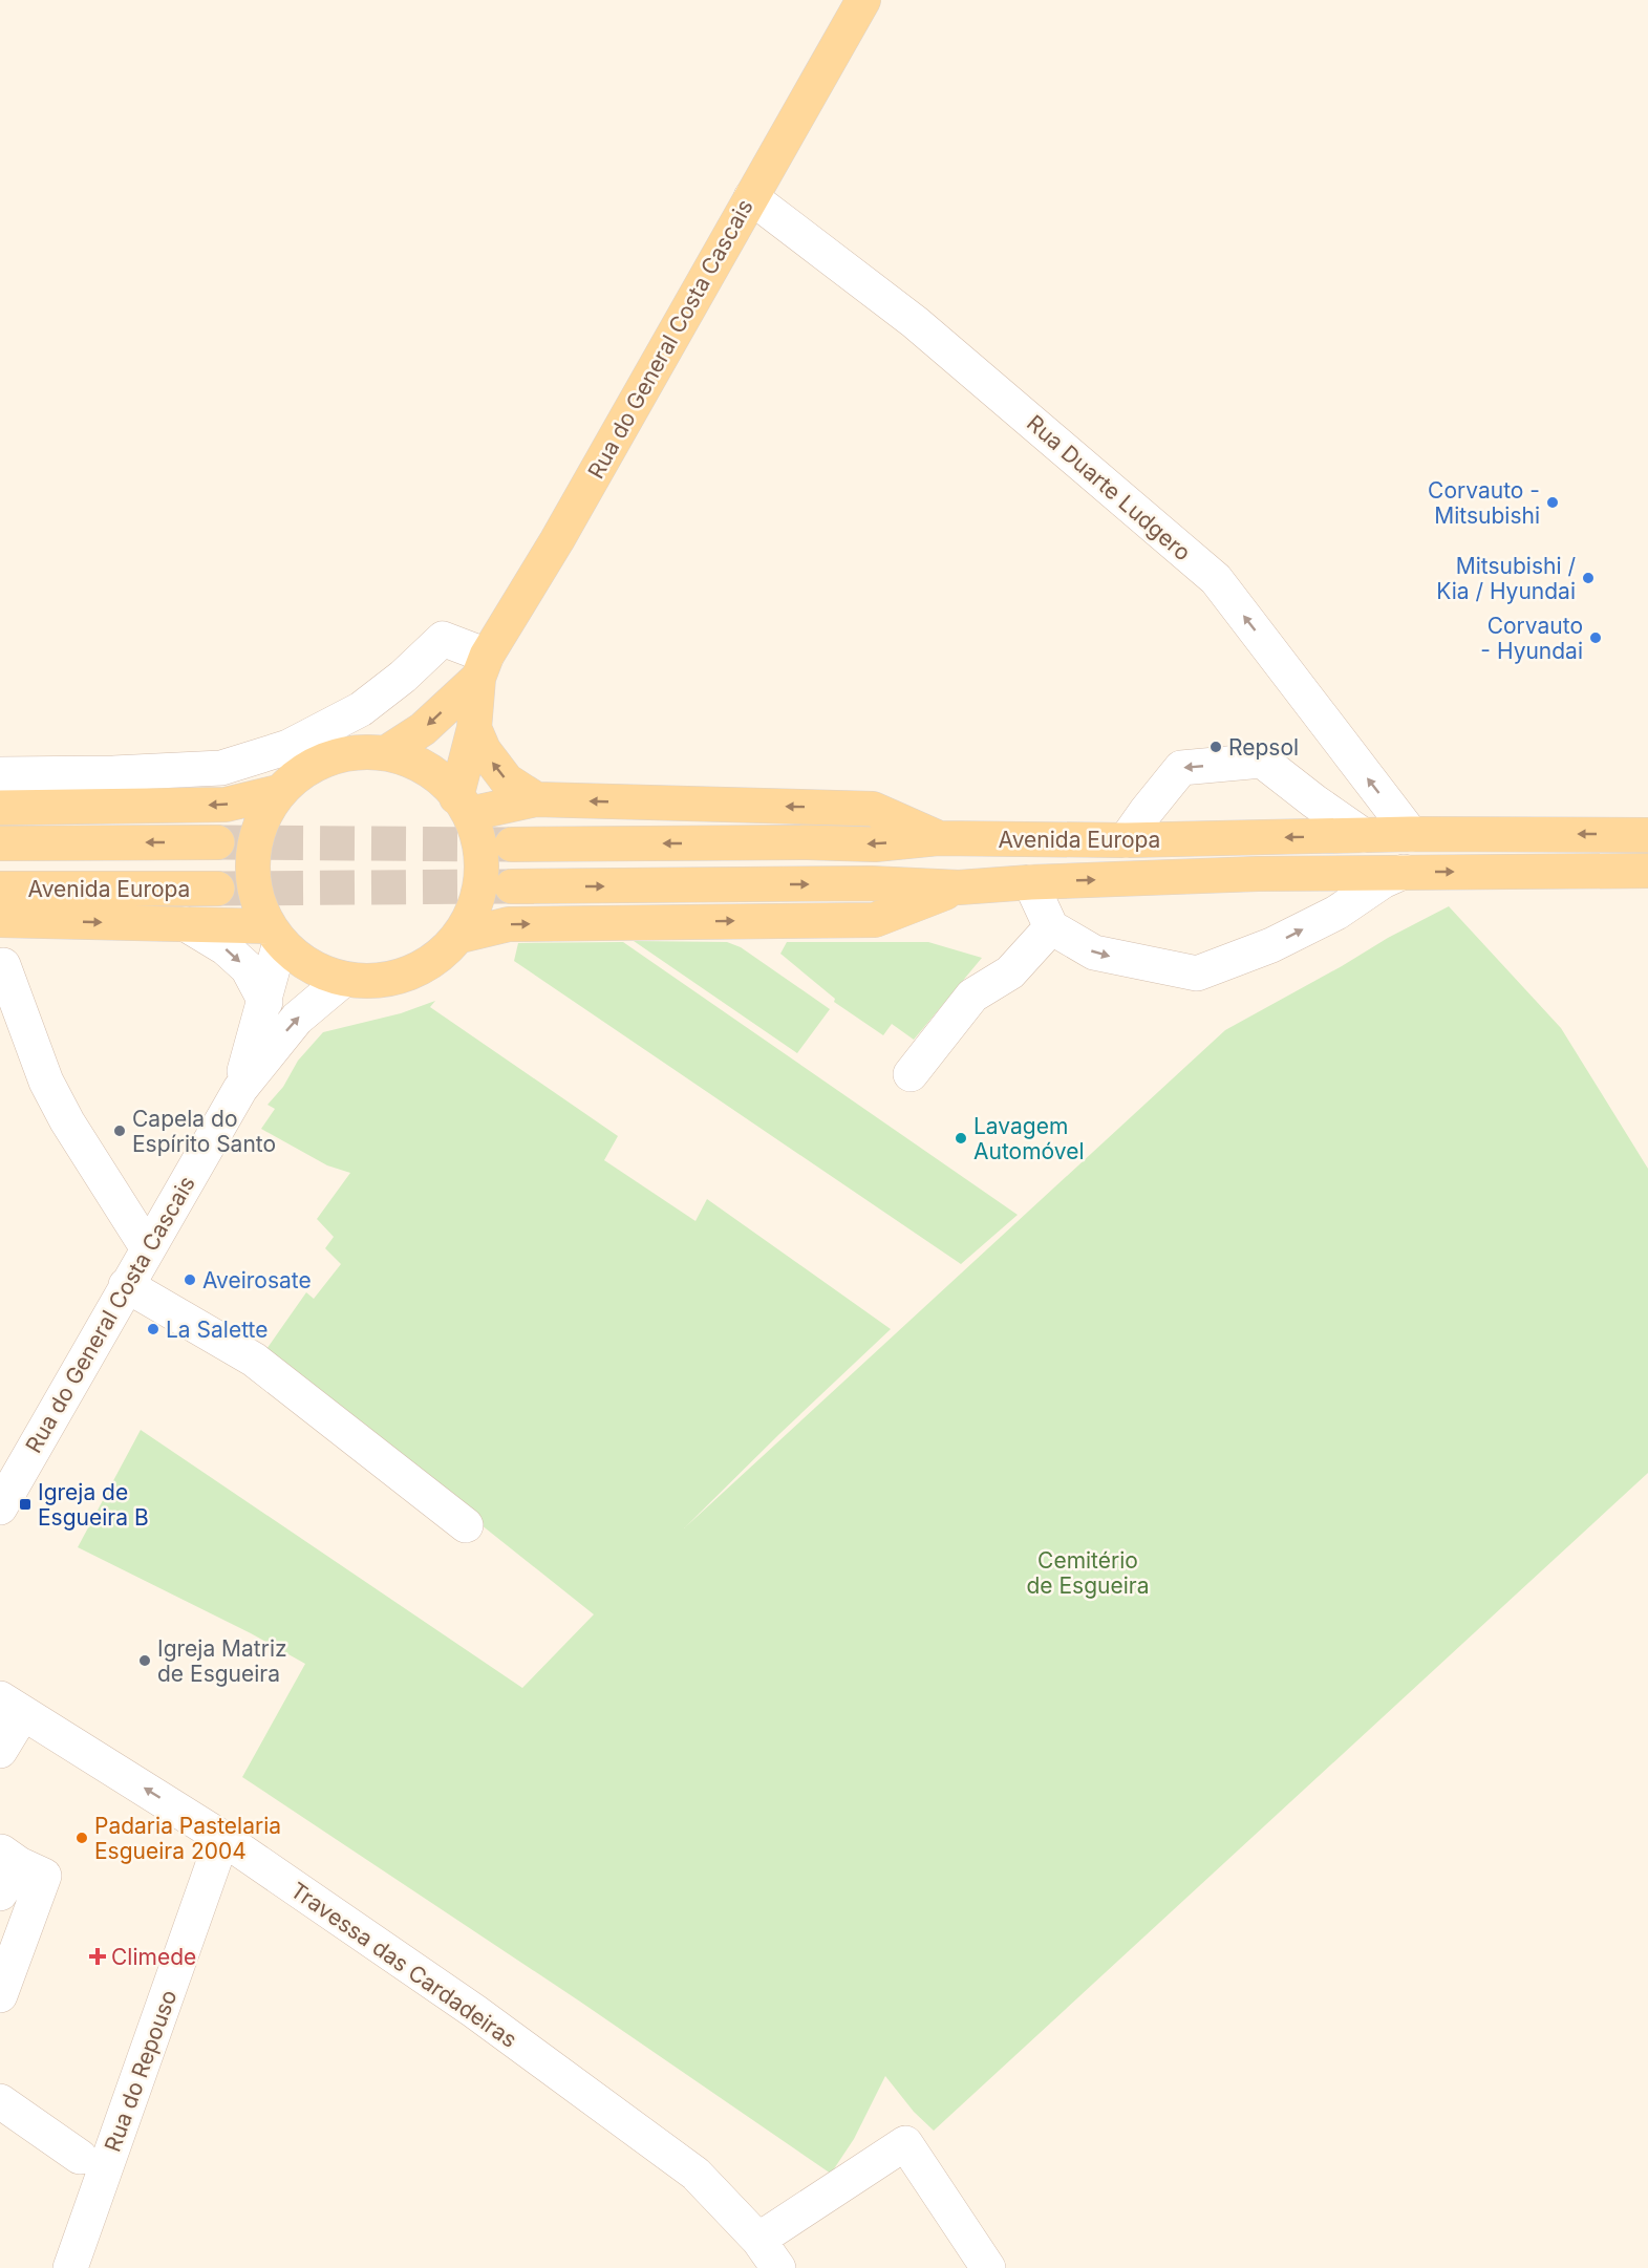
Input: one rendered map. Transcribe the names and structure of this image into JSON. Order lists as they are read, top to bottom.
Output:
{
  "streets": {
    "main road": ["Rua do General Costa Cascais", "Avenida Europa"],
    "street": ["Rua Duarte Ludgero", "Travessa das Cardadeiras", "Rua do Repouso"]
  },
  "crossings": [
    ["Rua do General Costa Cascais", "Rua Duarte Ludgero"],
    ["Rua Duarte Ludgero", "Avenida Europa"],
    ["Travessa das Cardadeiras", "Rua do Repouso"]
  ],
  "one_way": ["Rua Duarte Ludgero"],
  "parks": ["Cemitério de Esgueira"],
  "places": {
    "other": [
      "Corvauto - Mitsubishi",
      "Mitsubishi / Kia / Hyundai",
      "Corvauto - Hyundai",
      "Repsol",
      "Capela do Espírito Santo",
      "Lavagem Automóvel",
      "Aveirosate",
      "La Salette",
      "Igreja Matriz de Esgueira",
      "Padaria Pastelaria Esgueira 2004"
    ],
    "transit": ["Igreja de Esgueira B"],
    "health": ["Climede"]
  }
}
